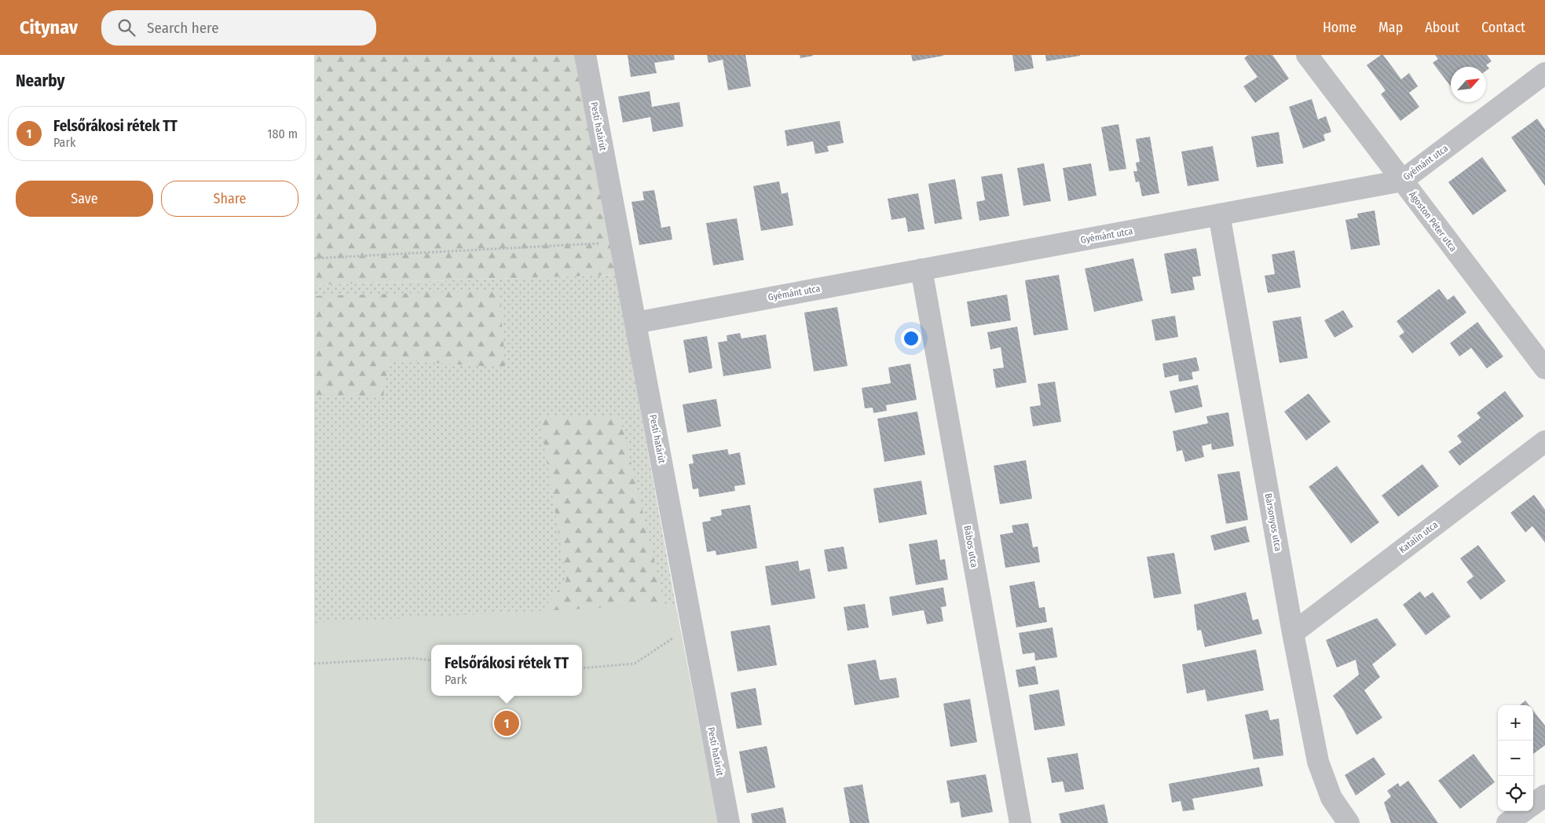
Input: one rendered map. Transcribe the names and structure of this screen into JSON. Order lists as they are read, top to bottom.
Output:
{
  "streets": {
    "street": [
      "Pesti határút",
      "Gyémánt utca",
      "Ágoston Péter utca",
      "Bársonyos utca",
      "Katalin utca",
      "Bábos utca"
    ]
  },
  "crossings": [
    ["Pesti határút", "Gyémánt utca"],
    ["Gyémánt utca", "Ágoston Péter utca"],
    ["Gyémánt utca", "Bársonyos utca"],
    ["Gyémánt utca", "Bábos utca"],
    ["Bársonyos utca", "Katalin utca"]
  ],
  "north": "top right",
  "page": {
    "header": "Citynav",
    "search": "Search here",
    "nav": [
      "Home",
      "Map",
      "About",
      "Contact"
    ],
    "heading": "Nearby",
    "list": [
      {
        "mark": "1",
        "name": "Felsőrákosi rétek TT",
        "note": "Park",
        "value": "180 m"
      }
    ],
    "buttons": ["Save", "Share"],
    "popup": ["Felsőrákosi rétek TT", "Park"],
    "map_buttons": ["+", "−"],
    "pins": "1"
  }
}
